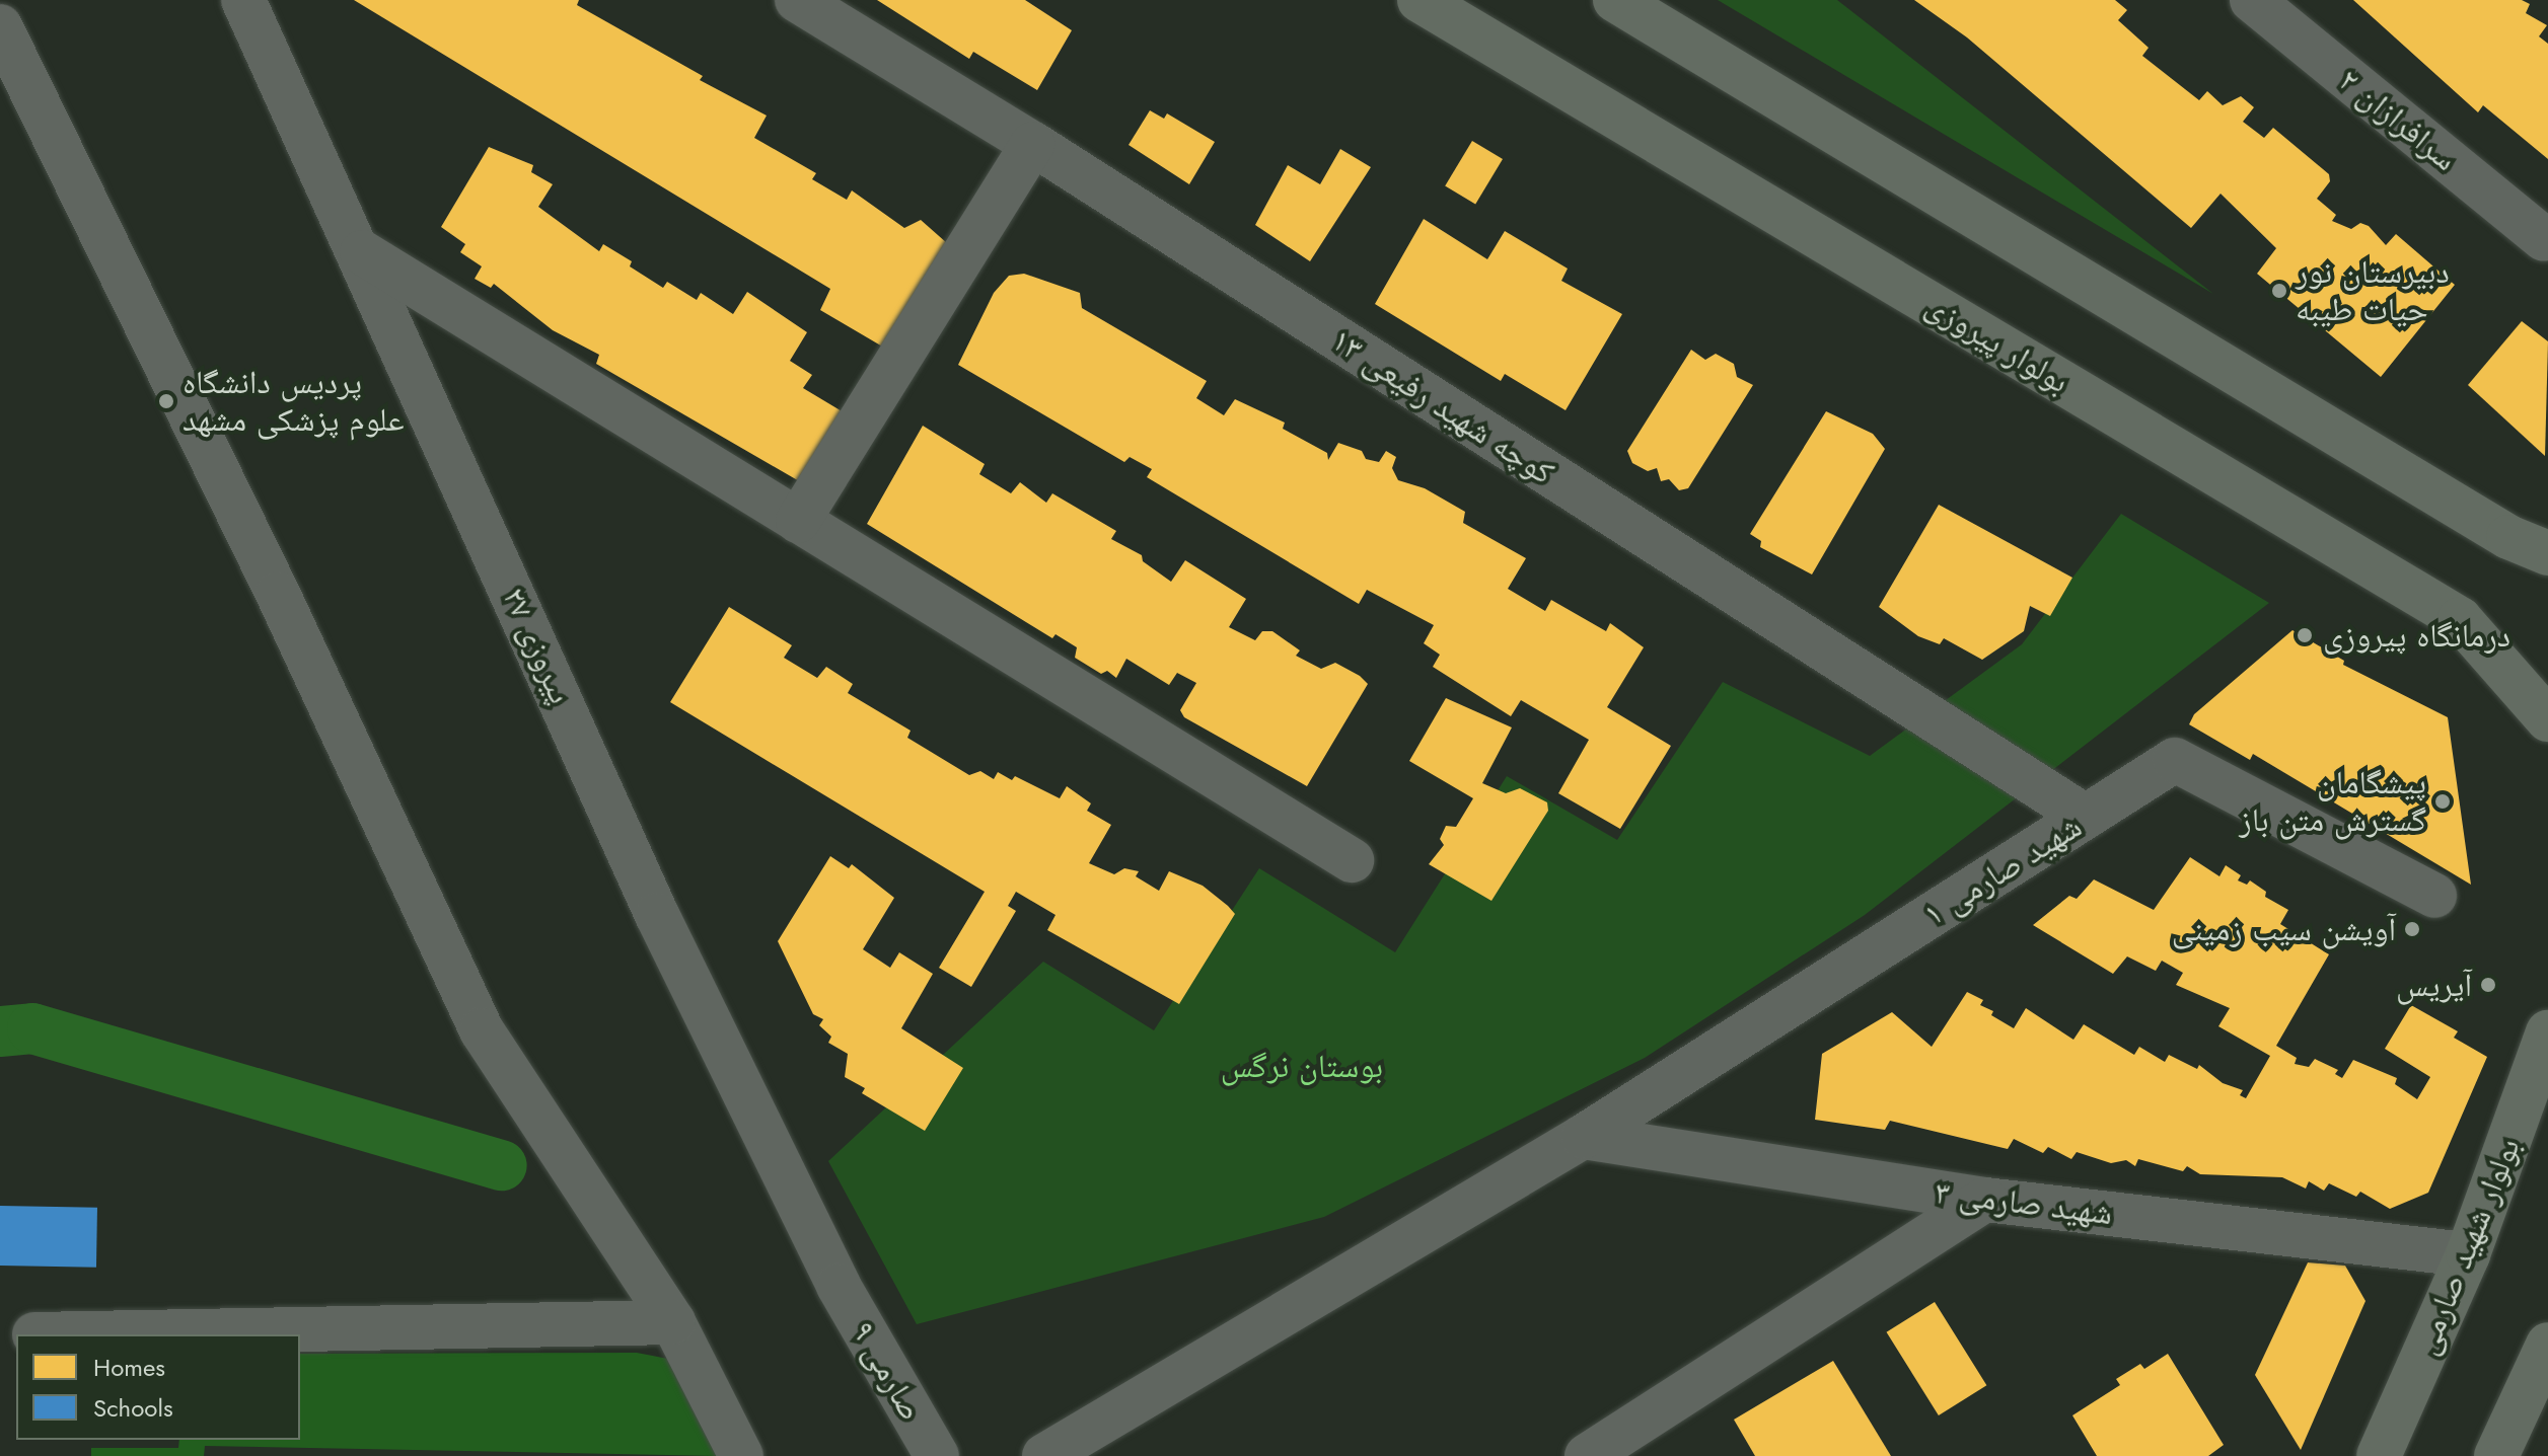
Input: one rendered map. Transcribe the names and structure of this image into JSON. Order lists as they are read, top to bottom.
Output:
{
  "streets": {
    "main road": ["بولوار پیروزی", "بولوار شهید صارمی"],
    "street": [
      "سرافرازان ۲",
      "کوچه شهید رفیعی ۱۳",
      "پیروزی ۲۷",
      "شهید صارمی ۱",
      "شهید صارمی ۳",
      "صارمی ۹"
    ]
  },
  "crossings": [
    ["کوچه شهید رفیعی ۱۳", "شهید صارمی ۱"],
    ["پیروزی ۲۷", "صارمی ۹"],
    ["شهید صارمی ۱", "شهید صارمی ۳"],
    ["شهید صارمی ۳", "بولوار شهید صارمی"]
  ],
  "parks": ["بوستان نرگس"],
  "places": [
    "دبیرستان نور حیات طیبه",
    "پردیس دانشگاه علوم پزشکی مشهد",
    "درمانگاه پیروزی",
    "پیشگامان گسترش متن باز",
    "آویشن سیب زمینی",
    "آیریس"
  ],
  "legend": ["Homes", "Schools"]
}
